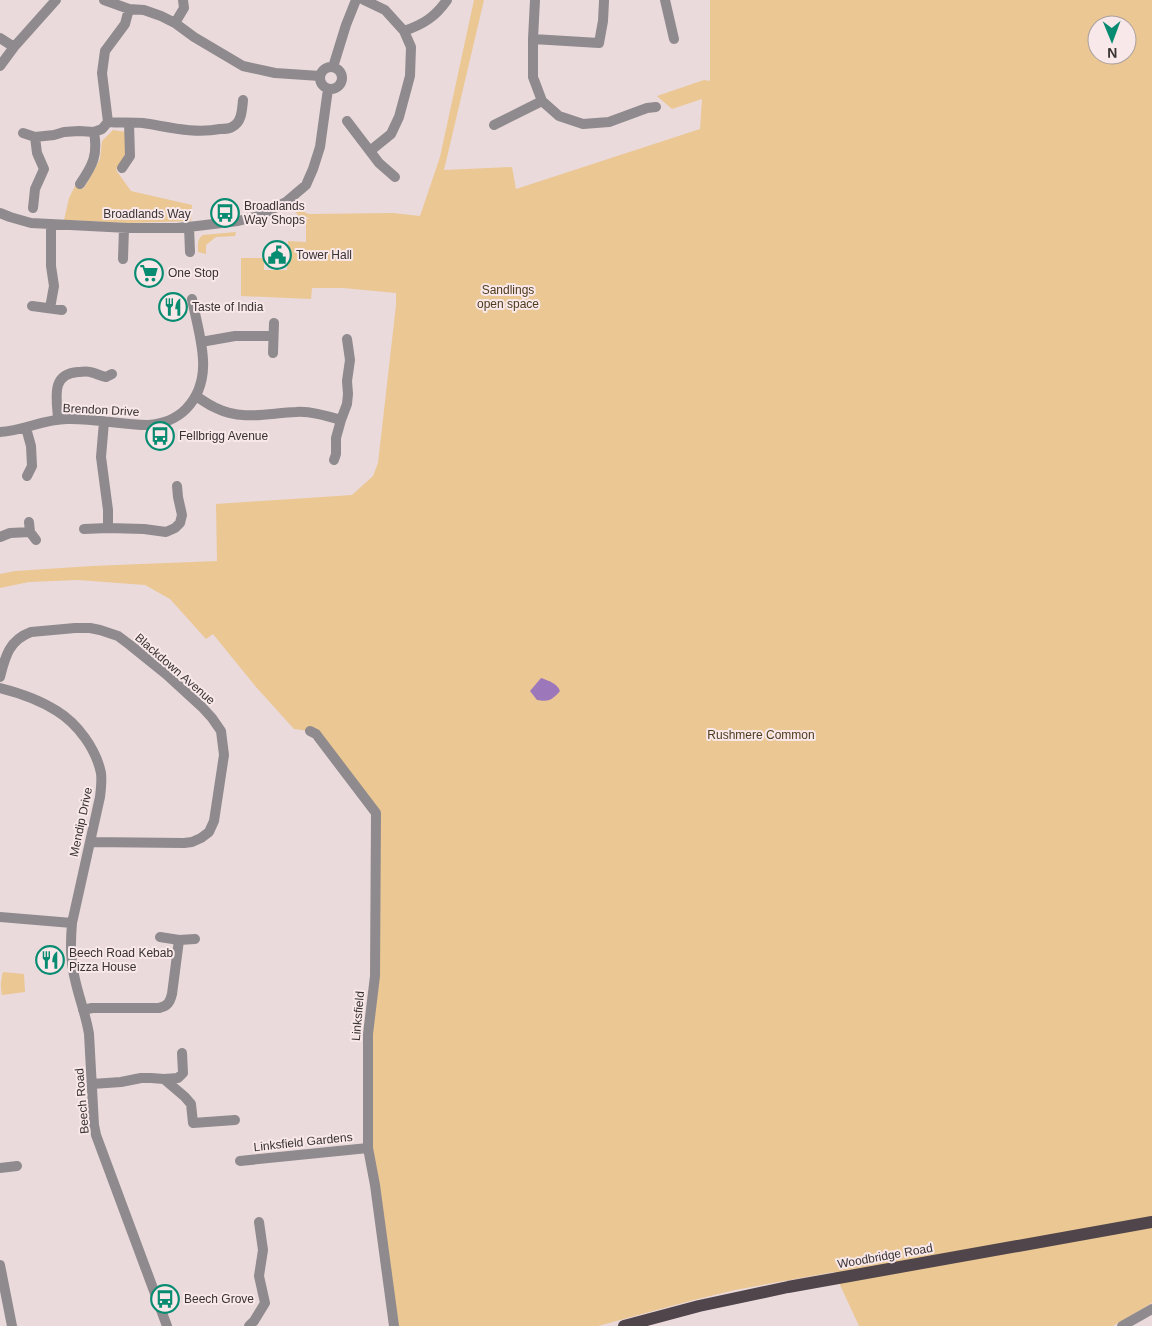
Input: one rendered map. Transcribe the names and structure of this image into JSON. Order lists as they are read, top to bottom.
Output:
{
  "streets": {
    "main road": ["Woodbridge Road"],
    "street": [
      "Broadlands Way",
      "Brendon Drive",
      "Blackdown Avenue",
      "Mendip Drive",
      "Linksfield",
      "Beech Road",
      "Linksfield Gardens"
    ]
  },
  "crossings": [
    ["Blackdown Avenue", "Mendip Drive"],
    ["Mendip Drive", "Beech Road"],
    ["Linksfield", "Linksfield Gardens"]
  ],
  "parks": ["Sandlings open space", "Rushmere Common"],
  "places": {
    "bus stop": ["Broadlands Way Shops", "Fellbrigg Avenue", "Beech Grove"],
    "public building": ["Tower Hall"],
    "supermarket": ["One Stop"],
    "restaurant": ["Taste of India", "Beech Road Kebab Pizza House"]
  },
  "north": "bottom"
}
